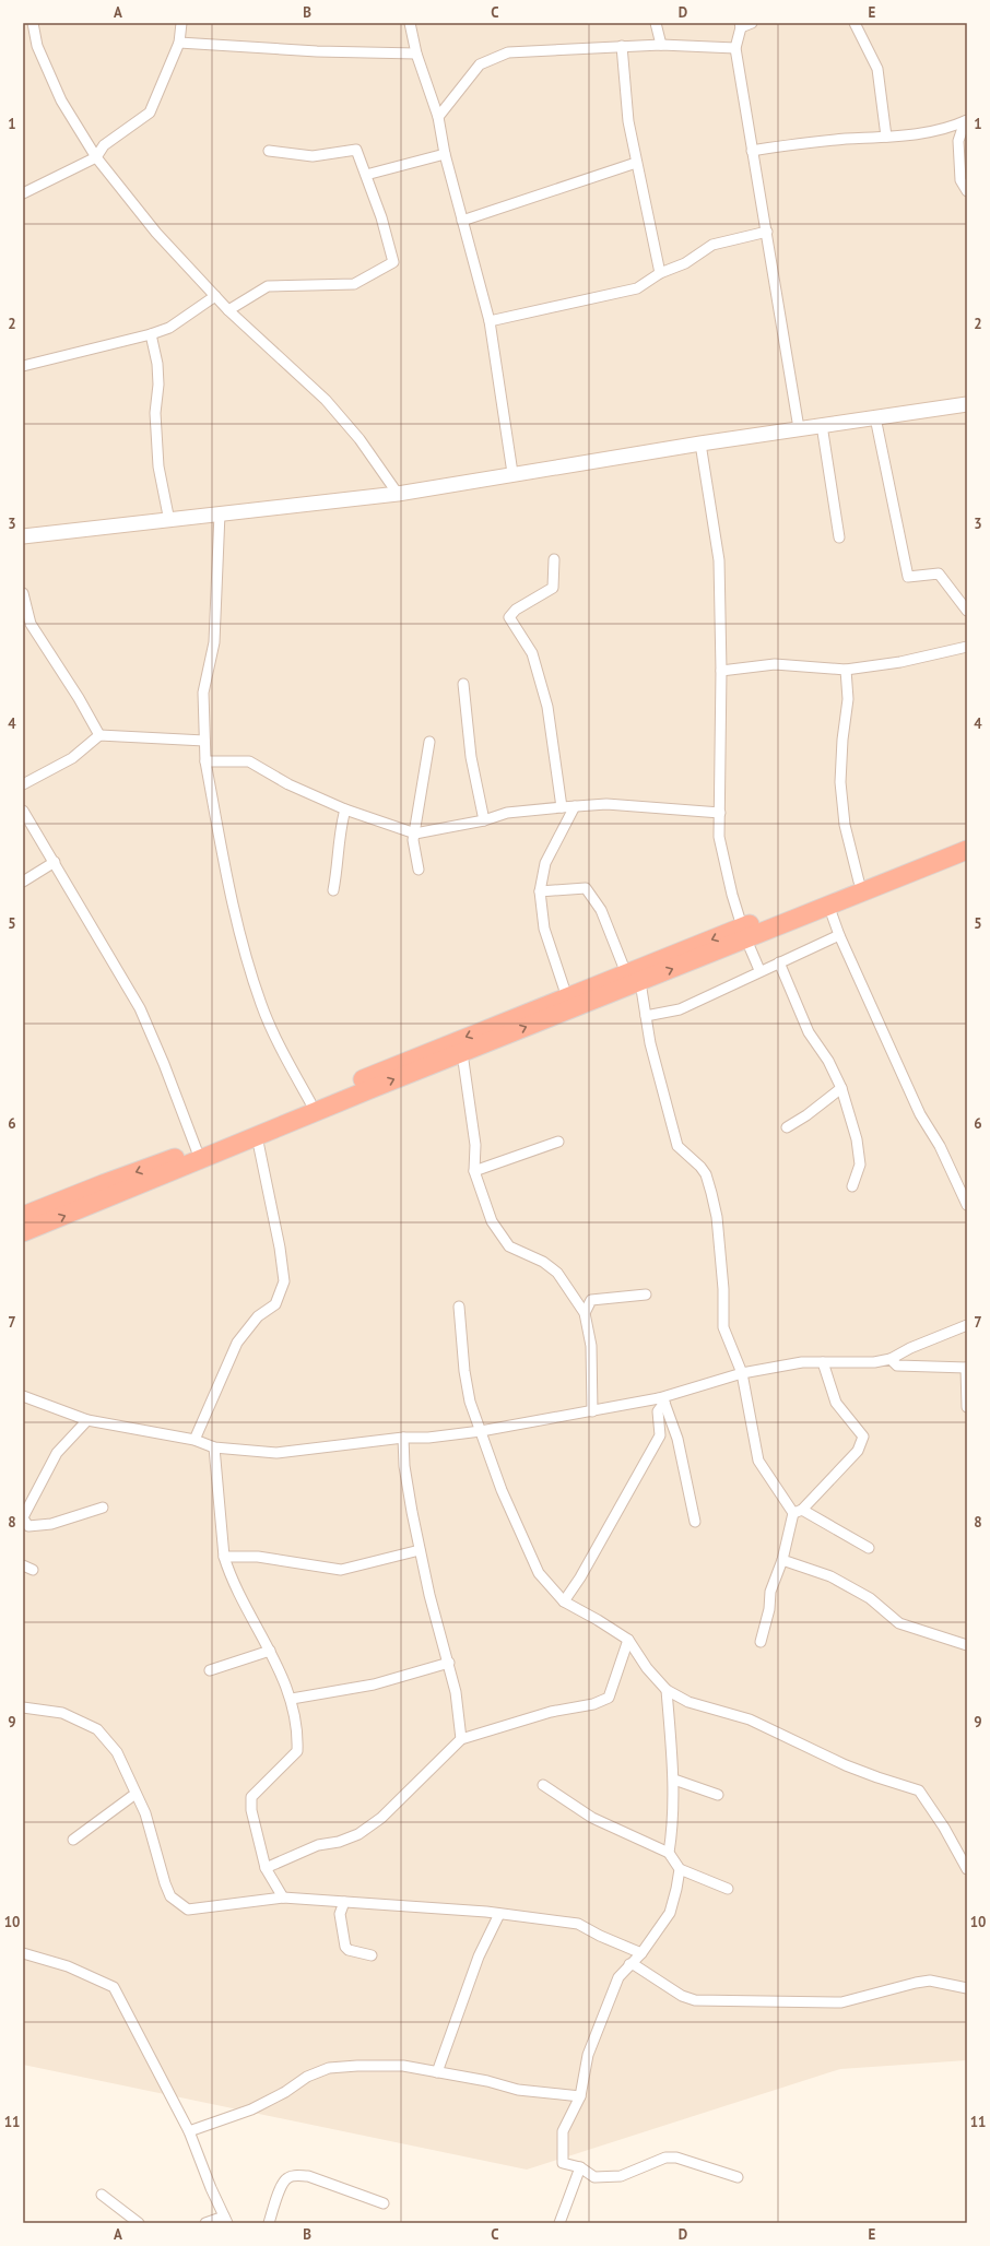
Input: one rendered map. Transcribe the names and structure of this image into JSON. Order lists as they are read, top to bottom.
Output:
{
  "grid": {
    "columns": [
      "A",
      "B",
      "C",
      "D",
      "E"
    ],
    "rows": [
      "1",
      "2",
      "3",
      "4",
      "5",
      "6",
      "7",
      "8",
      "9",
      "10",
      "11"
    ]
  }
}
